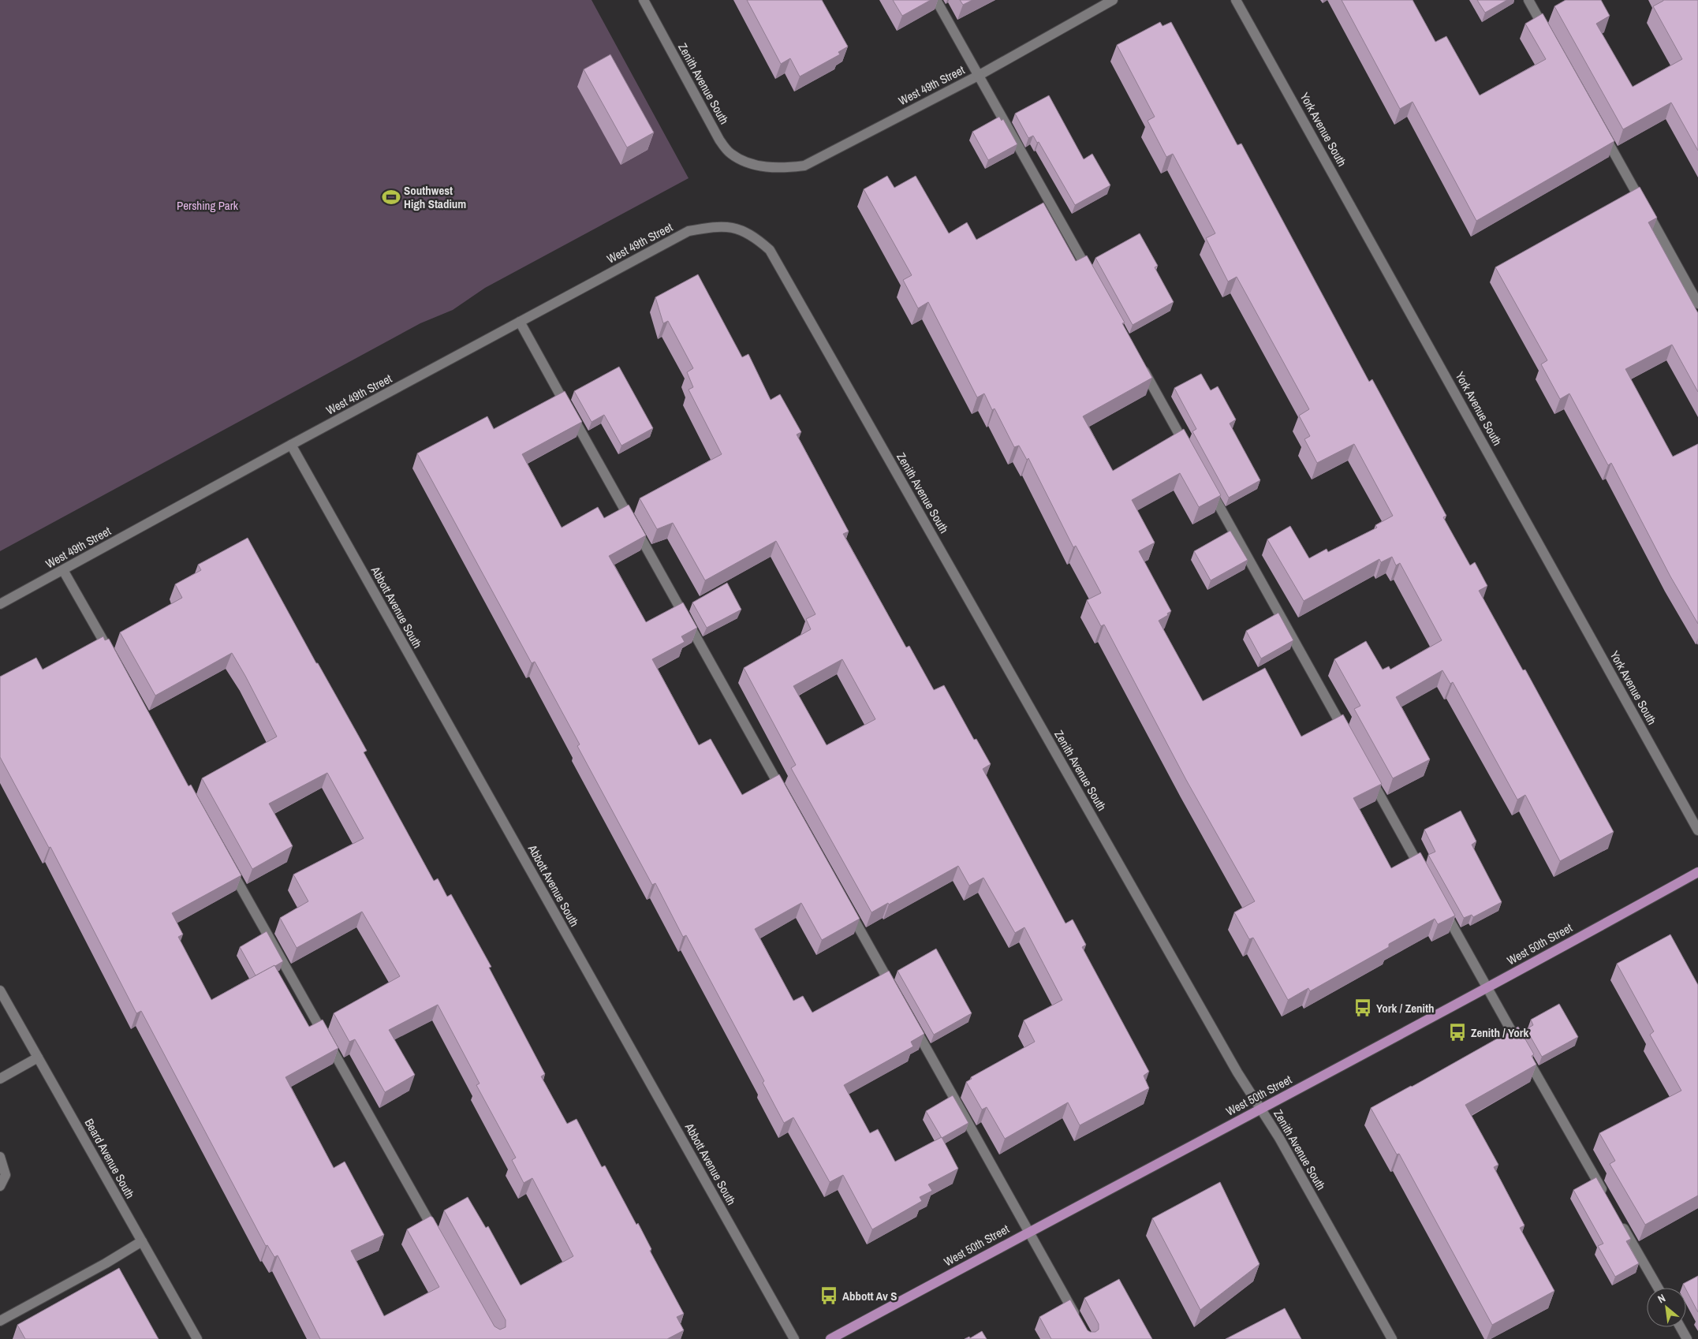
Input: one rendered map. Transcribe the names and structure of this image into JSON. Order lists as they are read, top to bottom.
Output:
{
  "streets": {
    "main road": ["West 50th Street"],
    "street": [
      "Zenith Avenue South",
      "West 49th Street",
      "York Avenue South",
      "Abbott Avenue South",
      "Beard Avenue South"
    ]
  },
  "crossings": [
    ["Zenith Avenue South", "West 49th Street"],
    ["Zenith Avenue South", "West 50th Street"],
    ["West 49th Street", "Abbott Avenue South"]
  ],
  "parks": ["Pershing Park"],
  "places": {
    "sports": ["Southwest High Stadium"],
    "bus stop": ["York / Zenith", "Zenith / York", "Abbott Av S"]
  },
  "north": "top left"
}
